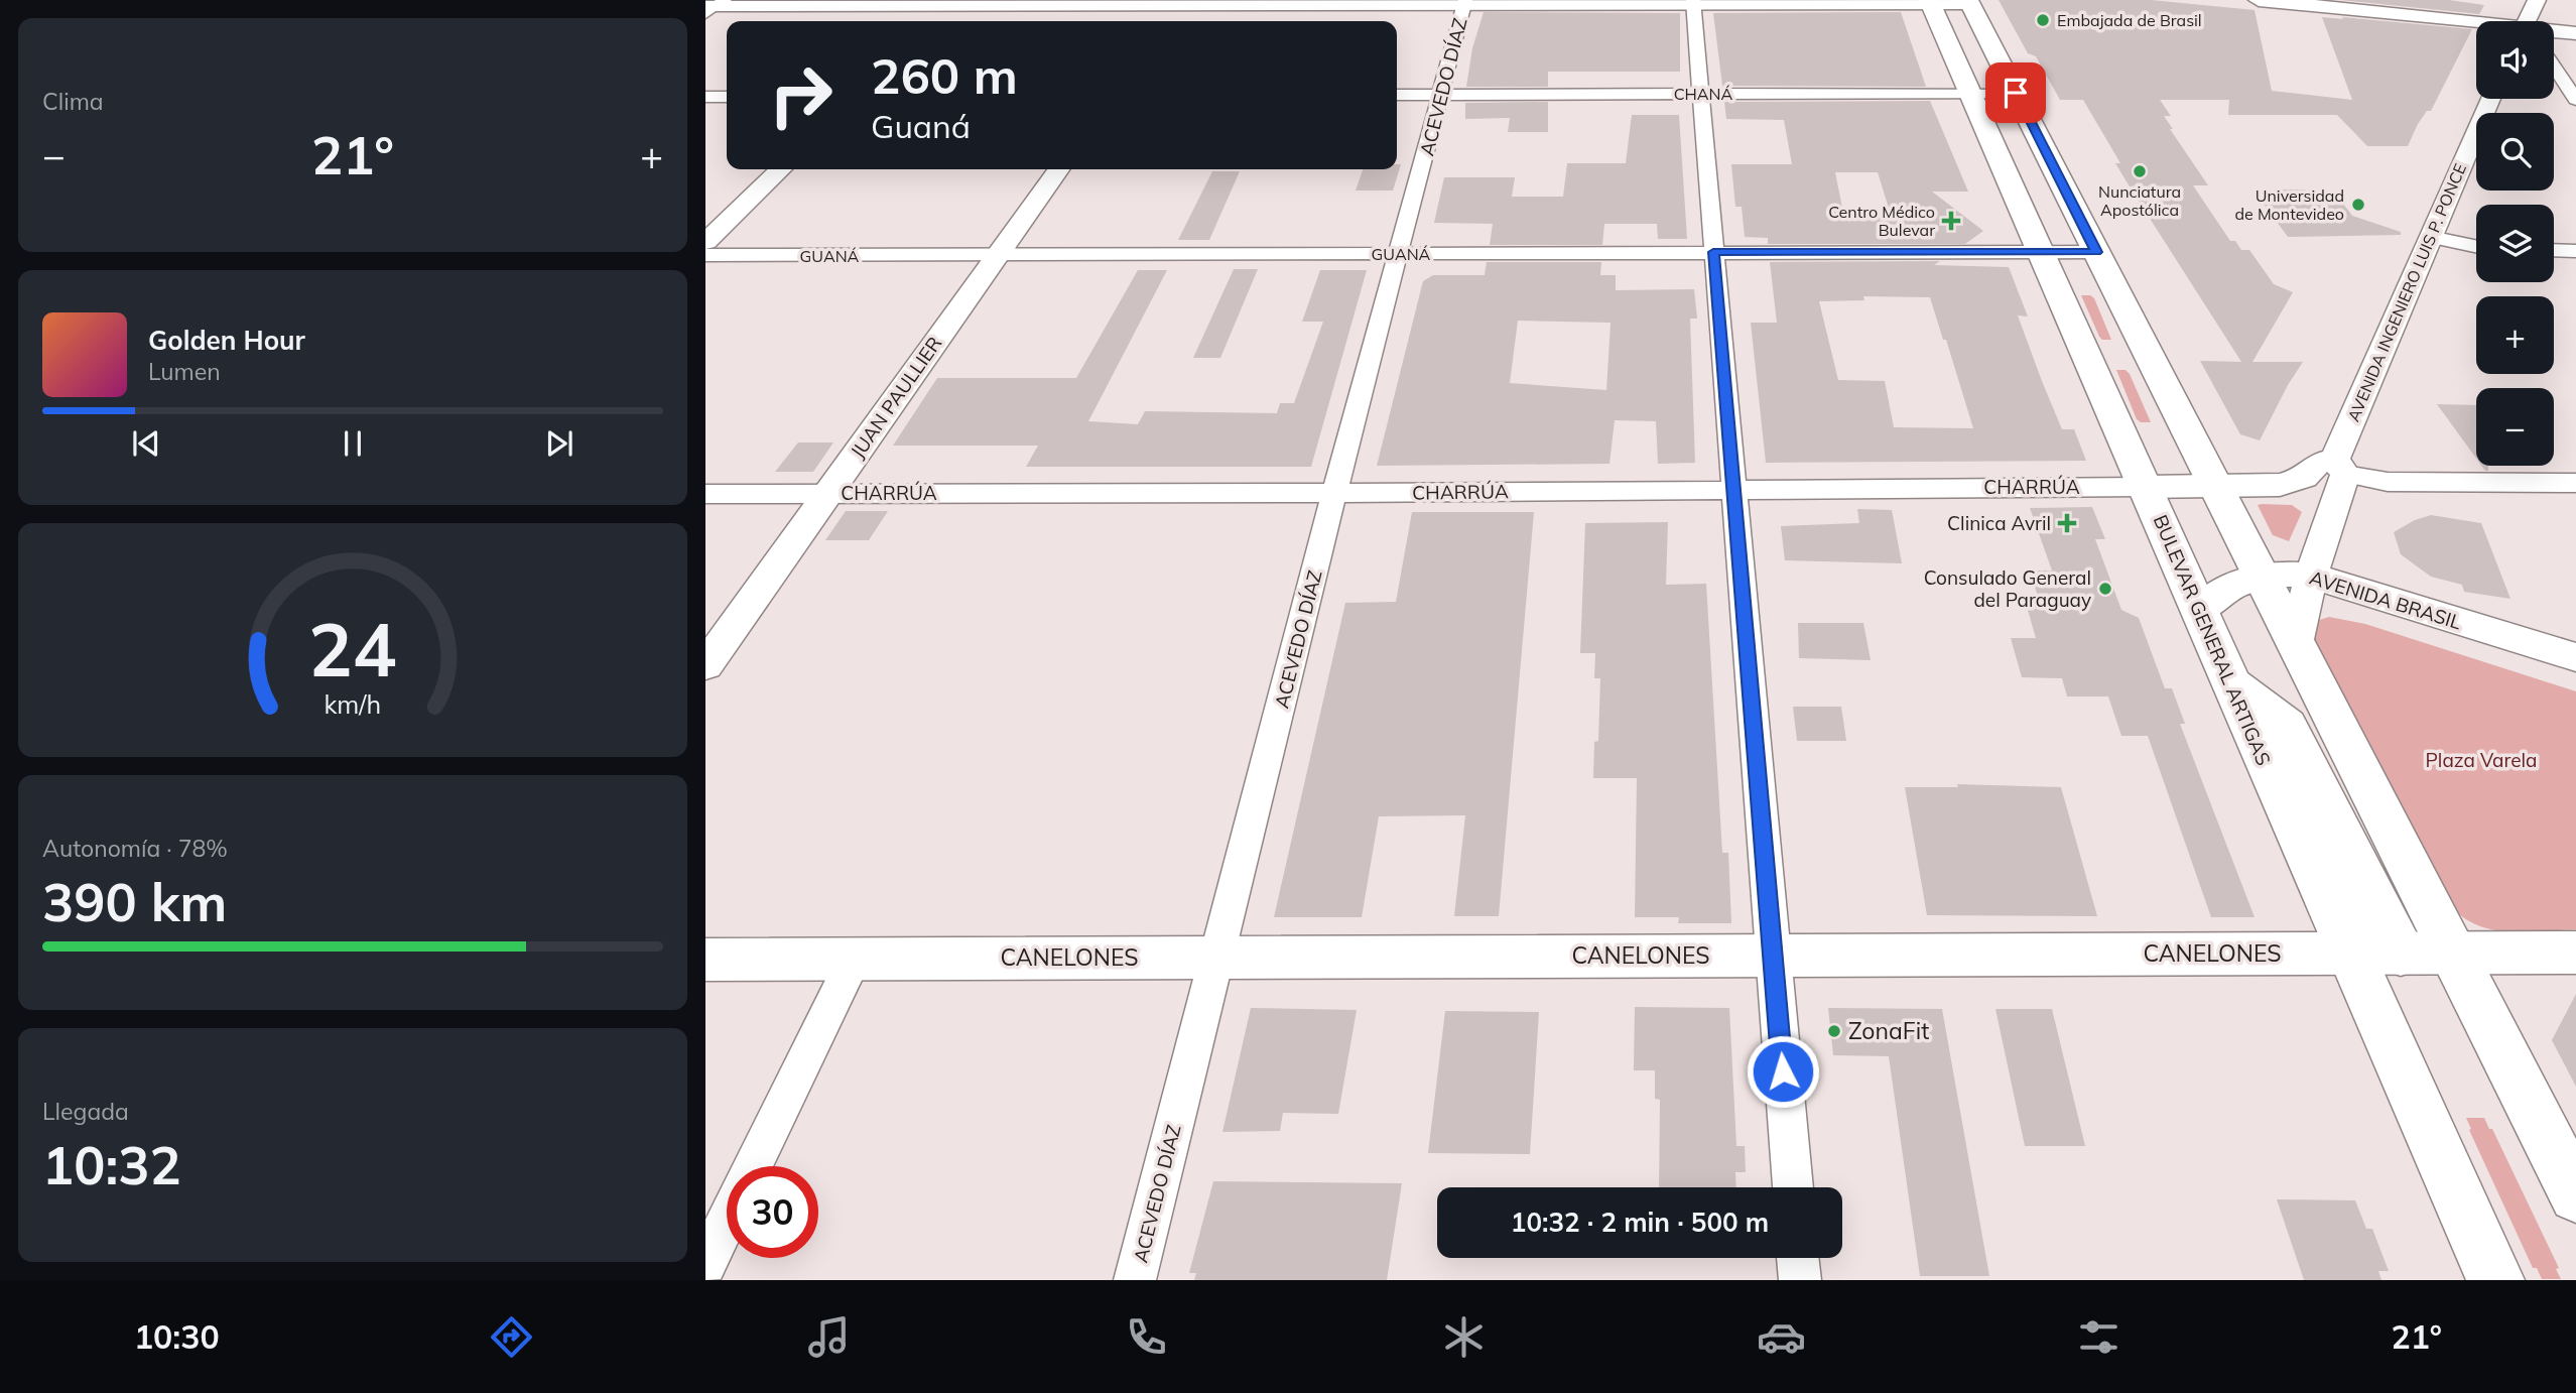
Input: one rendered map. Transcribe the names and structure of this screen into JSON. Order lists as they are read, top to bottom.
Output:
{
  "streets": {
    "main road": ["BULEVAR GENERAL ARTIGAS"],
    "street": [
      "ACEVEDO DÍAZ",
      "CHANÁ",
      "GUANÁ",
      "AVENIDA INGENIERO LUIS P. PONCE",
      "JUAN PAULLIER",
      "CHARRÚA",
      "AVENIDA BRASIL",
      "CANELONES"
    ]
  },
  "crossings": [
    ["ACEVEDO DÍAZ", "CHANÁ"],
    ["ACEVEDO DÍAZ", "GUANÁ"],
    ["ACEVEDO DÍAZ", "CHARRÚA"],
    ["ACEVEDO DÍAZ", "CANELONES"],
    ["CHANÁ", "BULEVAR GENERAL ARTIGAS"],
    ["GUANÁ", "JUAN PAULLIER"],
    ["GUANÁ", "BULEVAR GENERAL ARTIGAS"],
    ["AVENIDA INGENIERO LUIS P. PONCE", "AVENIDA BRASIL"],
    ["JUAN PAULLIER", "CHARRÚA"],
    ["CHARRÚA", "BULEVAR GENERAL ARTIGAS"],
    ["AVENIDA BRASIL", "BULEVAR GENERAL ARTIGAS"],
    ["BULEVAR GENERAL ARTIGAS", "CANELONES"]
  ],
  "parks": ["Plaza Varela"],
  "places": {
    "other": [
      "Embajada de Brasil",
      "Nunciatura Apostólica",
      "Universidad de Montevideo",
      "Consulado General del Paraguay",
      "ZonaFit"
    ],
    "health": ["Centro Médico Bulevar", "Clinica Avril"]
  },
  "page": {
    "tile": [
      "Clima",
      ["Autonomía · 78%", "390 km"],
      ["Llegada", "10:32"]
    ],
    "map_buttons": ["+", "−"],
    "turn": ["260 m", "Guaná"],
    "heat": ["−", "21°", "+"],
    "song": ["Golden Hour", "Lumen"],
    "limit": "30",
    "trip": "10:32 · 2 min · 500 m",
    "tabs": ["10:30", "21°"],
    "gauge": ["24", "km/h"]
  }
}
